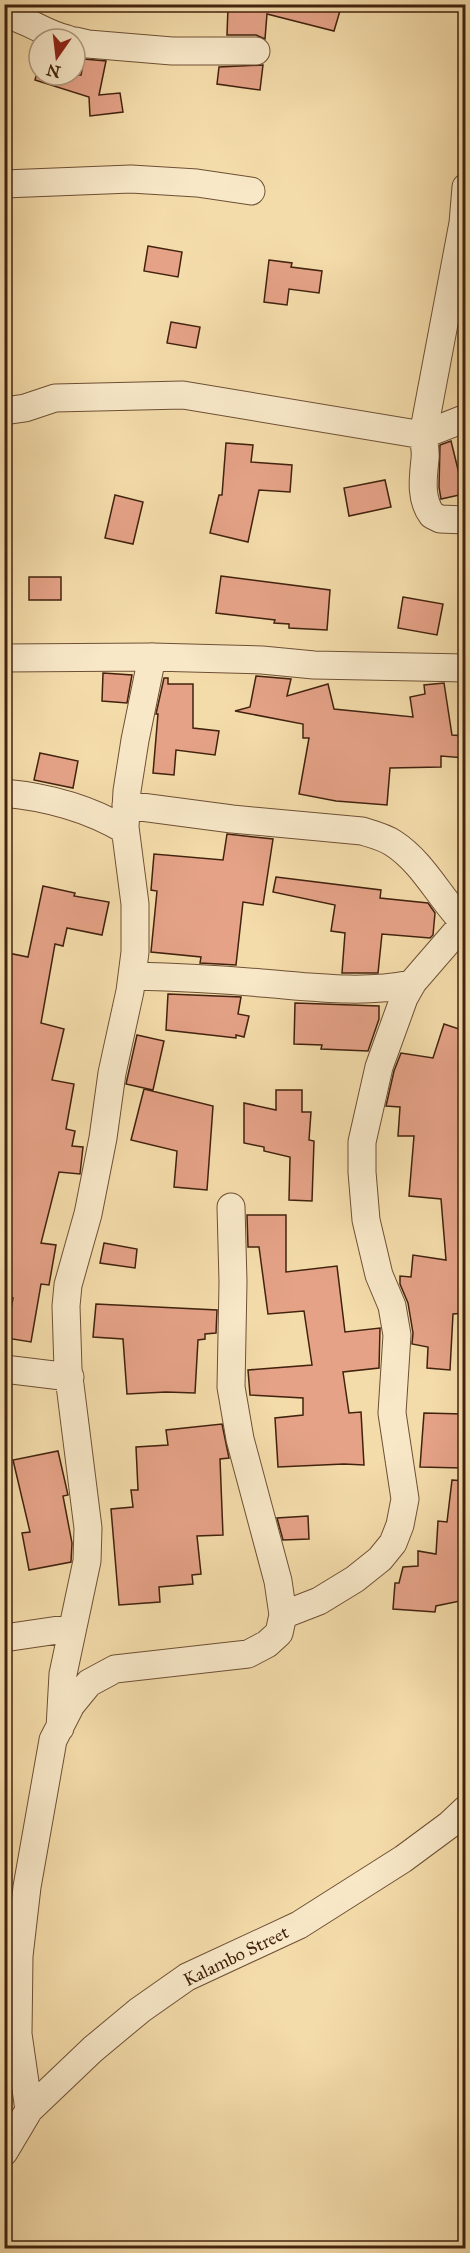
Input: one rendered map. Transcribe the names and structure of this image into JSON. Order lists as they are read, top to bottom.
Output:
{
  "streets": {
    "street": ["Kalambo Street"]
  },
  "north": "bottom"
}
